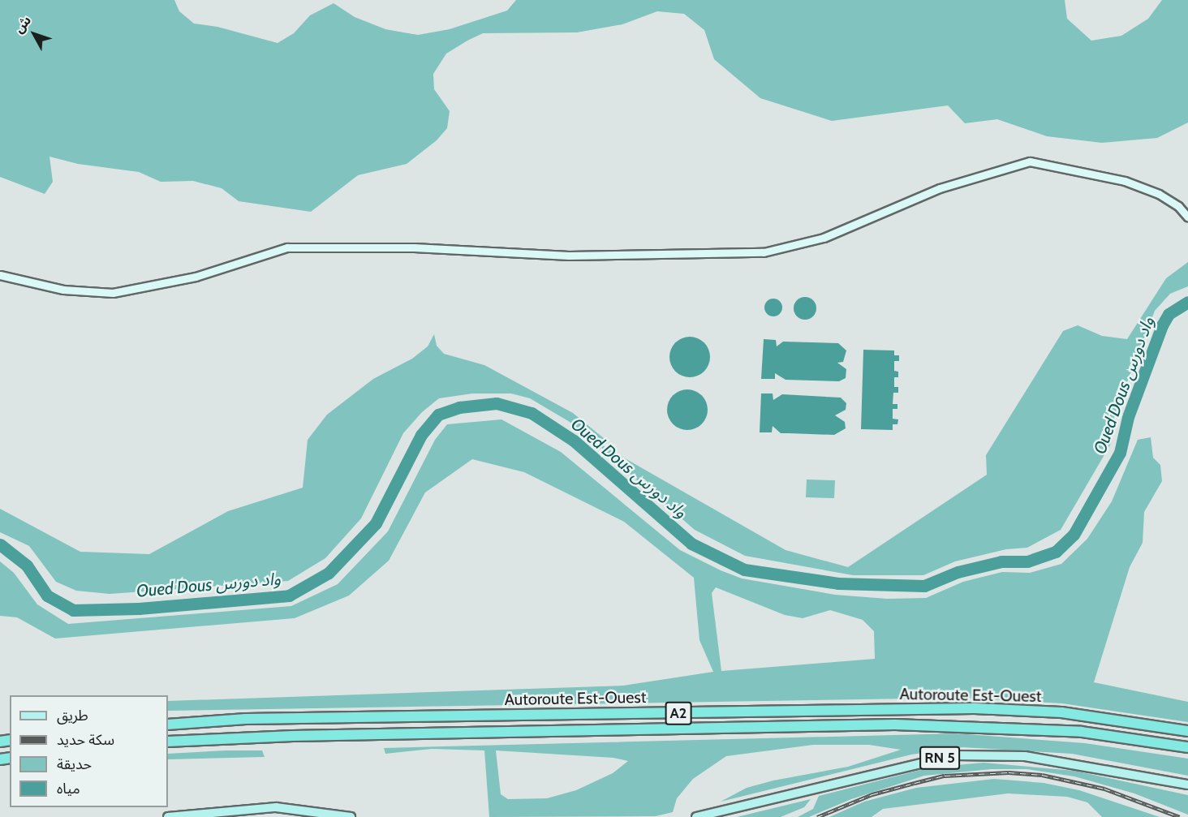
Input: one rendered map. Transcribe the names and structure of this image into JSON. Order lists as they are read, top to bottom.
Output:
{
  "streets": {
    "highway": ["Autoroute Est-Ouest", "A2"],
    "main road": ["RN 5"]
  },
  "water": ["Oued Dous واد دورس"],
  "legend": [
    "طريق",
    "سكة حديد",
    "حديقة",
    "مياه"
  ],
  "north": "top left"
}
